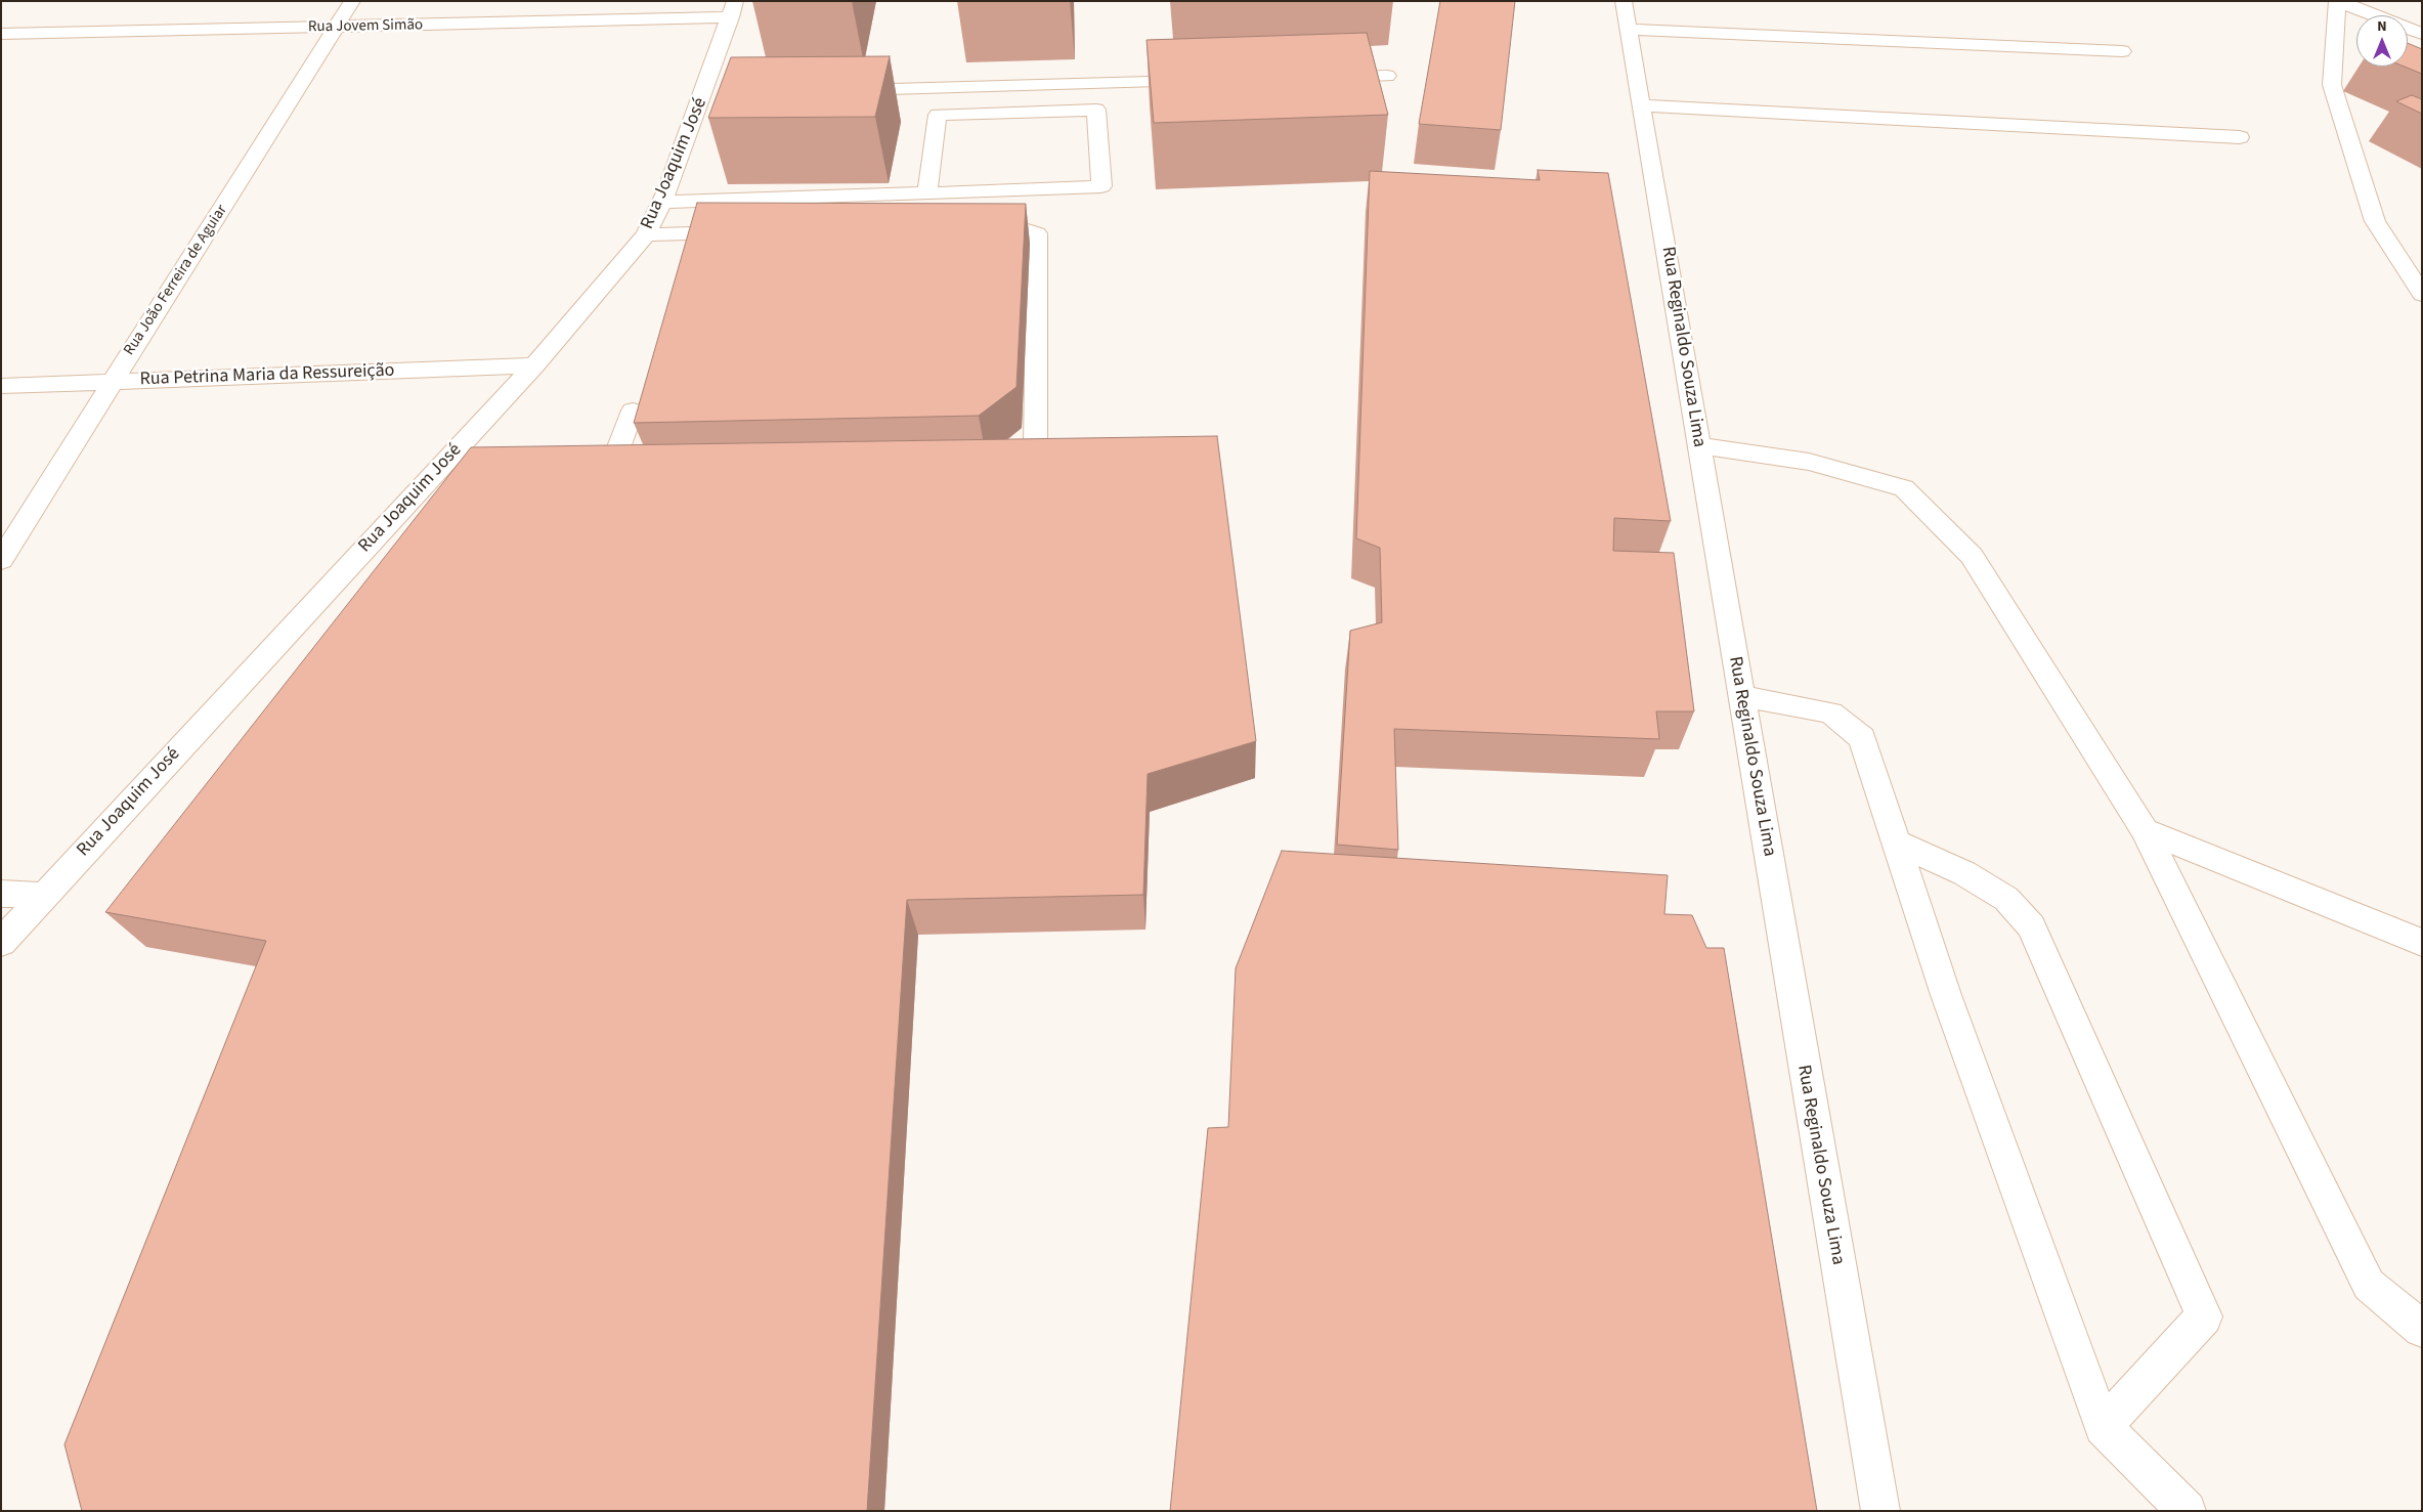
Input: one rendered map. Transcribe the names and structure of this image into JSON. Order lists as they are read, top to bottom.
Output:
{
  "streets": {
    "street": [
      "Rua Jovem Simão",
      "Rua Joaquim José",
      "Rua João Ferreira de Aguiar",
      "Rua Reginaldo Souza Lima",
      "Rua Petrina Maria da Ressureição"
    ]
  },
  "crossings": [
    ["Rua Jovem Simão", "Rua Joaquim José"],
    ["Rua Jovem Simão", "Rua João Ferreira de Aguiar"],
    ["Rua Joaquim José", "Rua Petrina Maria da Ressureição"],
    ["Rua João Ferreira de Aguiar", "Rua Petrina Maria da Ressureição"]
  ],
  "north": "top"
}
